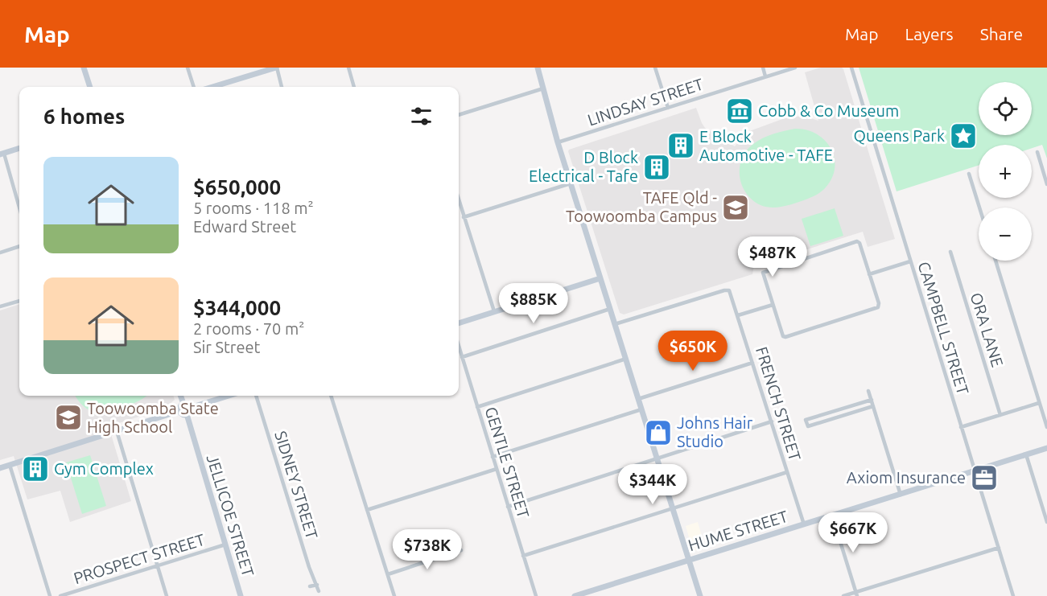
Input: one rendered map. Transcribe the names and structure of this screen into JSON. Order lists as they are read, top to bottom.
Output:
{
  "streets": {
    "street": [
      "LINDSAY STREET",
      "CAMPBELL STREET",
      "ORA LANE",
      "FRENCH STREET",
      "GENTLE STREET",
      "SIDNEY STREET",
      "JELLICOE STREET",
      "HUME STREET",
      "PROSPECT STREET"
    ]
  },
  "crossings": [
    ["CAMPBELL STREET", "HUME STREET"],
    ["FRENCH STREET", "HUME STREET"],
    ["JELLICOE STREET", "PROSPECT STREET"]
  ],
  "places": {
    "museum": ["Cobb & Co Museum"],
    "place": ["Queens Park"],
    "building": ["E Block Automotive - TAFE", "D Block Electrical - Tafe", "Gym Complex"],
    "school or university": ["TAFE Qld - Toowoomba Campus", "Toowoomba State High School"],
    "shop": ["Johns Hair Studio"],
    "office": ["Axiom Insurance"]
  },
  "page": {
    "header": "Map",
    "nav": ["Map", "Layers", "Share"],
    "map_buttons": ["+", "−"],
    "heading": "6 homes",
    "list": [
      {
        "name": "$650,000",
        "note": "5 rooms · 118 m² · Edward Street"
      },
      {
        "name": "$344,000",
        "note": "2 rooms · 70 m² · Sir Street"
      }
    ],
    "price": [
      "$487K",
      "$885K",
      "$650K",
      "$344K",
      "$667K",
      "$738K"
    ]
  }
}
